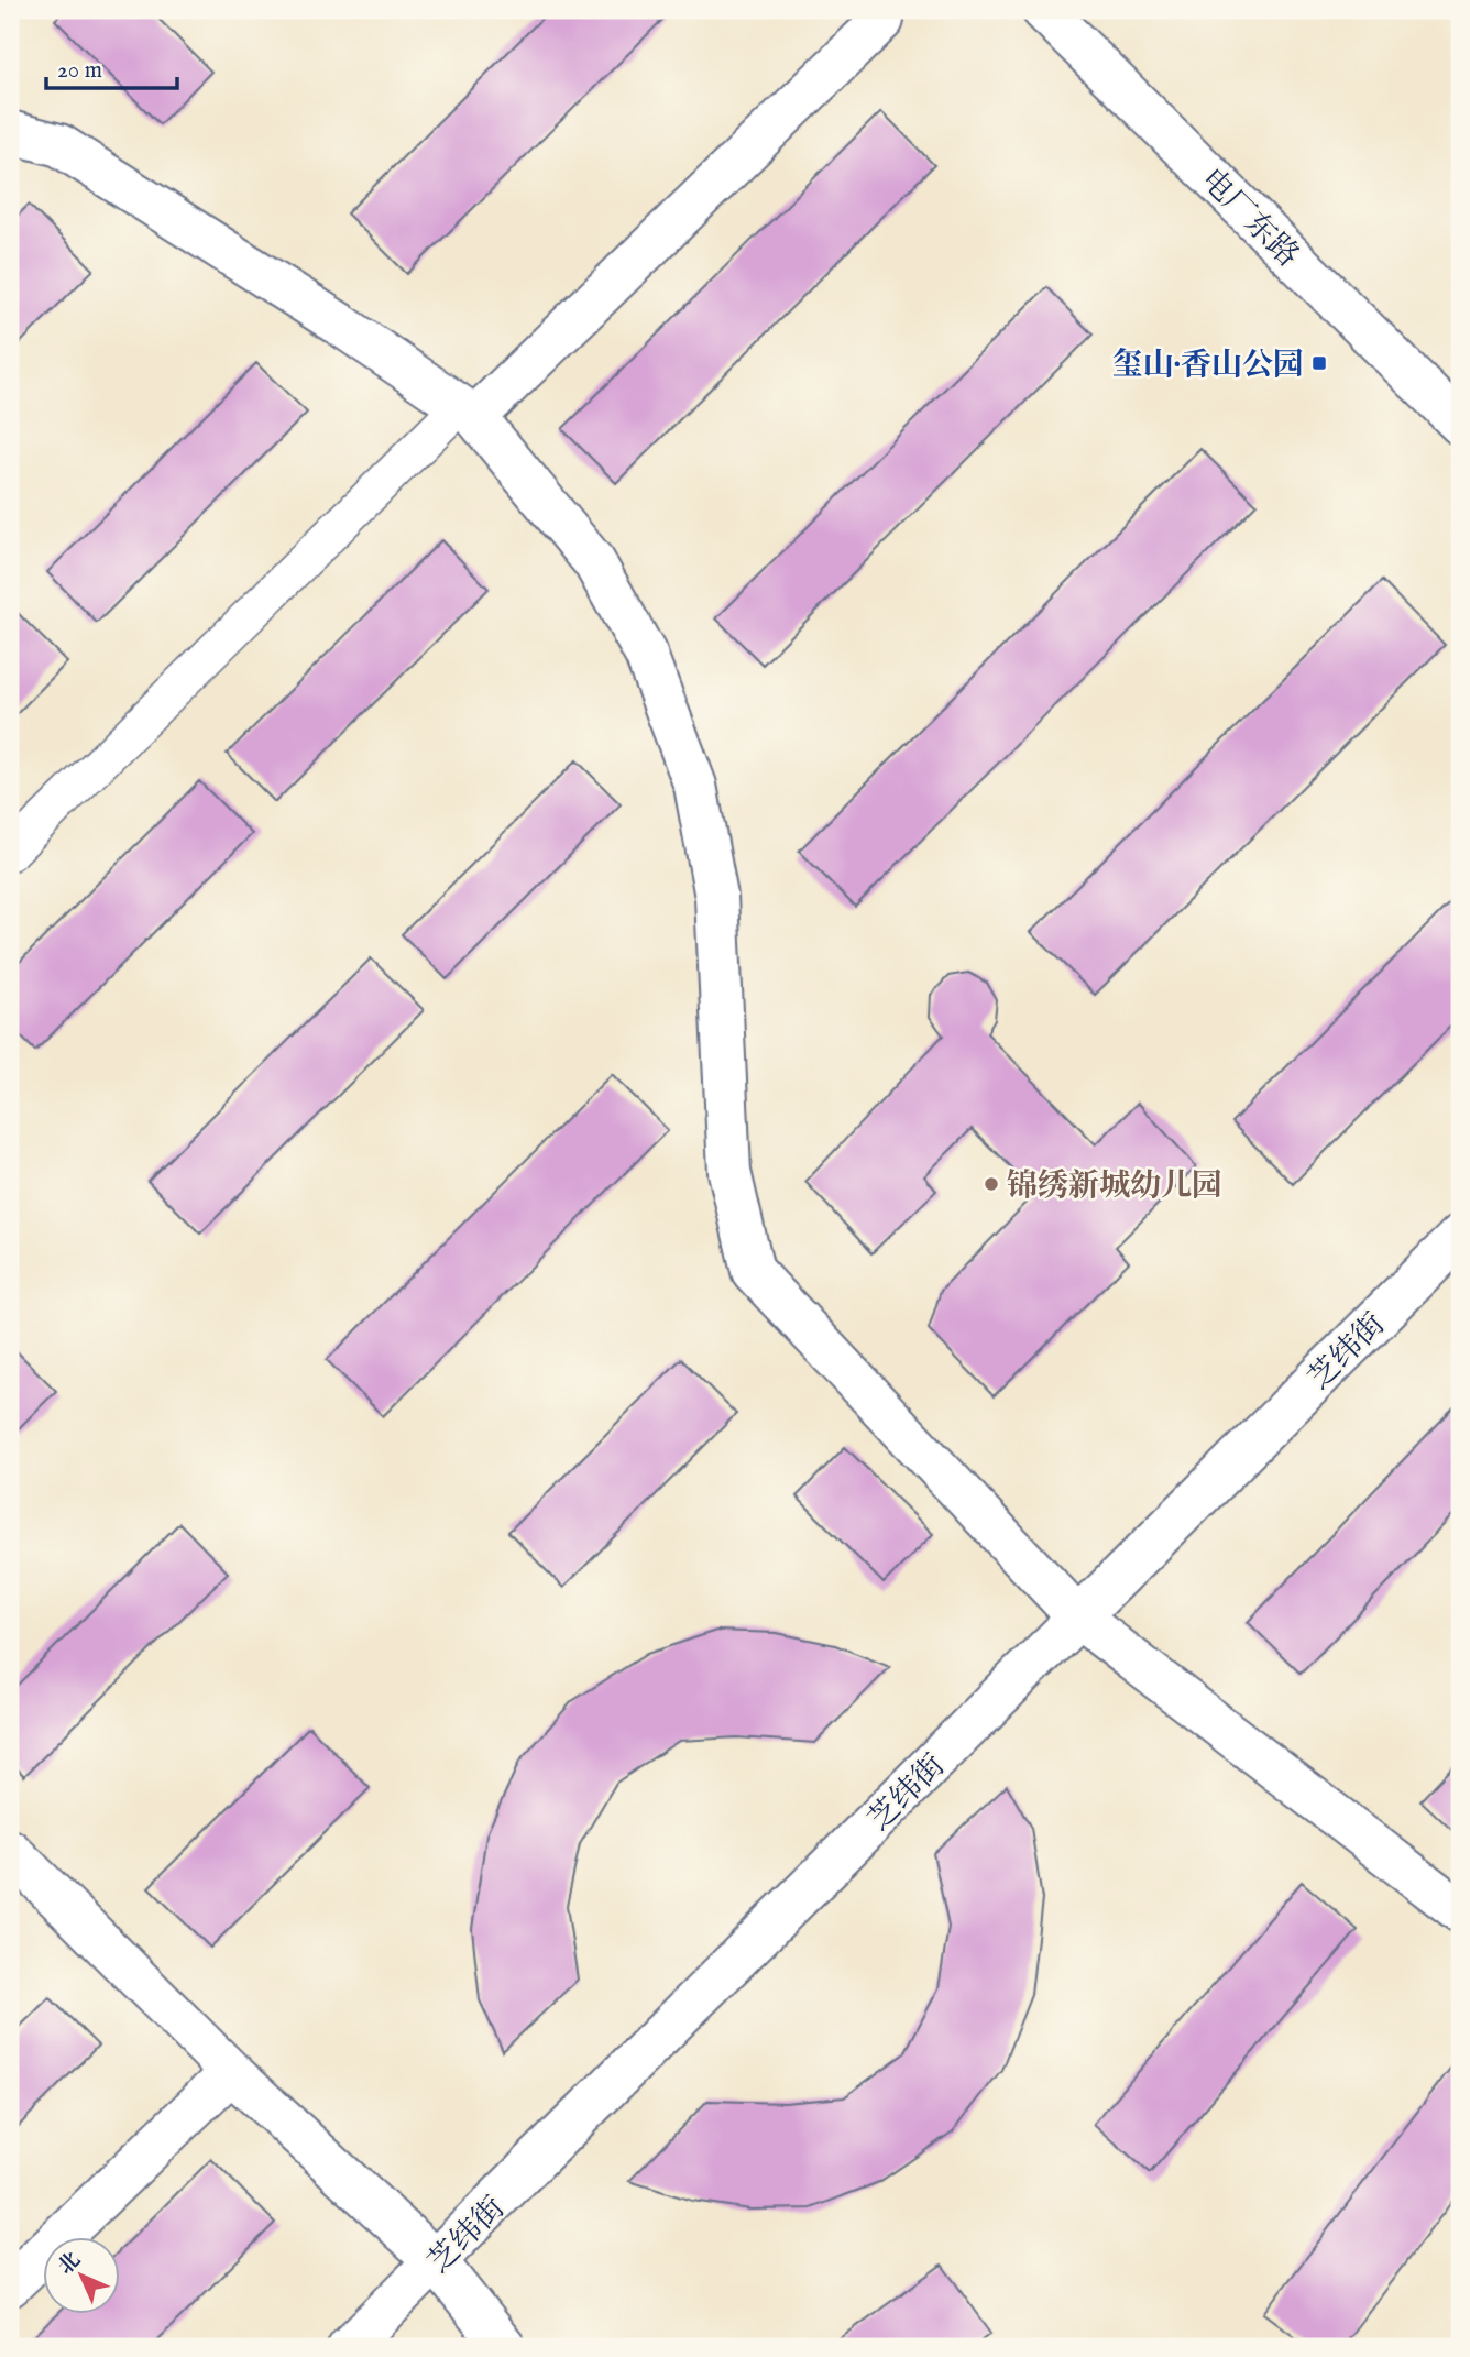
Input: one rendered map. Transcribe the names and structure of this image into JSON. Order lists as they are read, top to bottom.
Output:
{
  "streets": {
    "street": ["电厂东路", "芝纬街"]
  },
  "places": {
    "transit": ["玺山·香山公园"],
    "other": ["锦绣新城幼儿园"]
  },
  "scale_bar": "20 m",
  "north": "top left"
}
